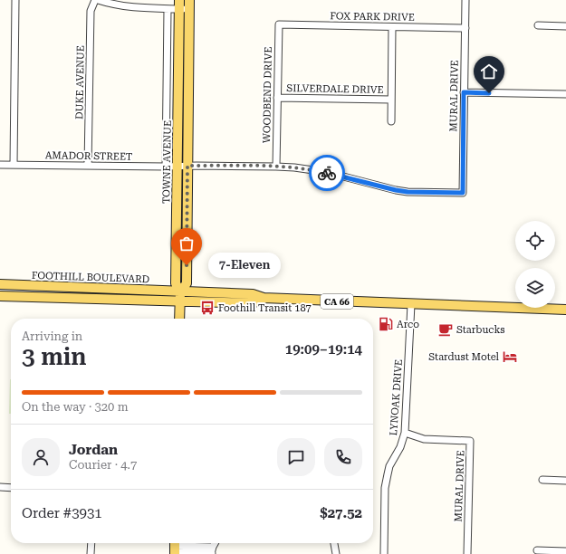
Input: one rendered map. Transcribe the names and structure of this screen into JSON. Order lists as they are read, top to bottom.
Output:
{
  "streets": {
    "main road": ["TOWNE AVENUE", "FOOTHILL BOULEVARD", "CA 66"],
    "street": [
      "FOX PARK DRIVE",
      "DUKE AVENUE",
      "SILVERDALE DRIVE",
      "WOODBEND DRIVE",
      "MURAL DRIVE",
      "AMADOR STREET",
      "LYNOAK DRIVE"
    ]
  },
  "crossings": [
    ["FOX PARK DRIVE", "WOODBEND DRIVE"],
    ["FOX PARK DRIVE", "MURAL DRIVE"],
    ["DUKE AVENUE", "AMADOR STREET"],
    ["SILVERDALE DRIVE", "WOODBEND DRIVE"],
    ["WOODBEND DRIVE", "AMADOR STREET"],
    ["MURAL DRIVE", "AMADOR STREET"],
    ["MURAL DRIVE", "LYNOAK DRIVE"],
    ["AMADOR STREET", "TOWNE AVENUE"],
    ["TOWNE AVENUE", "FOOTHILL BOULEVARD"],
    ["TOWNE AVENUE", "CA 66"],
    ["FOOTHILL BOULEVARD", "CA 66"],
    ["CA 66", "LYNOAK DRIVE"]
  ],
  "places": {
    "other": ["7-Eleven"],
    "bus stop": ["Foothill Transit 187"],
    "fuel station": ["Arco"],
    "cafe": ["Starbucks"],
    "hotel": ["Stardust Motel"]
  },
  "page": {
    "bubble": "7-Eleven",
    "heading": ["3 min", "Arriving in", "19:09–19:14"],
    "panel": [
      "Jordan",
      "Courier · 4.7",
      "Order #3931",
      "$27.52"
    ],
    "bar": "On the way · 320 m"
  }
}
